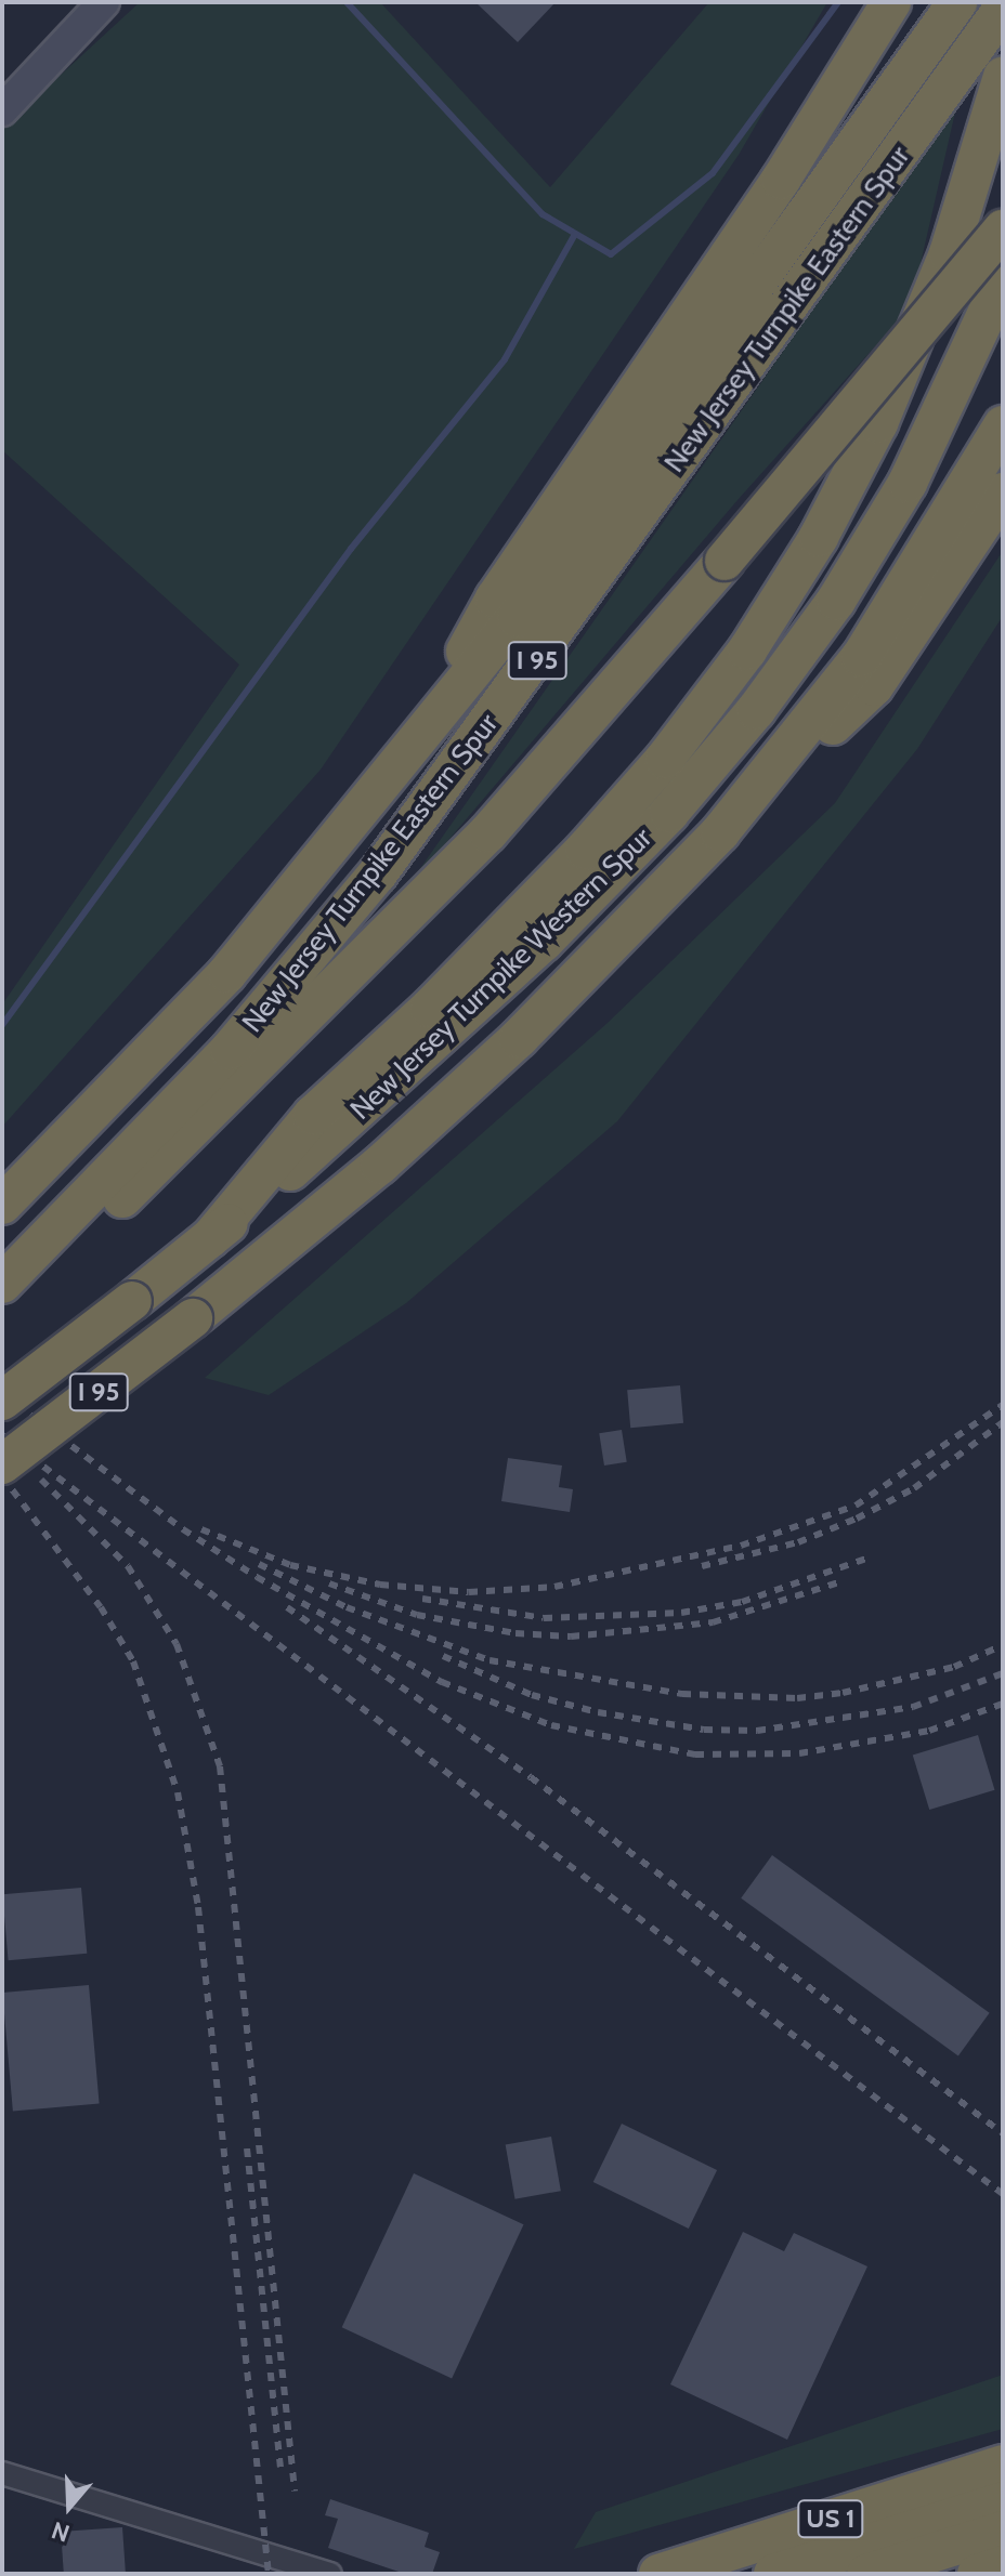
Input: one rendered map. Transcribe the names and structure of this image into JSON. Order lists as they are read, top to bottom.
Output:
{
  "streets": {
    "highway": [
      "New Jersey Turnpike Eastern Spur",
      "I 95",
      "New Jersey Turnpike Western Spur",
      "US 1"
    ]
  },
  "north": "bottom"
}
